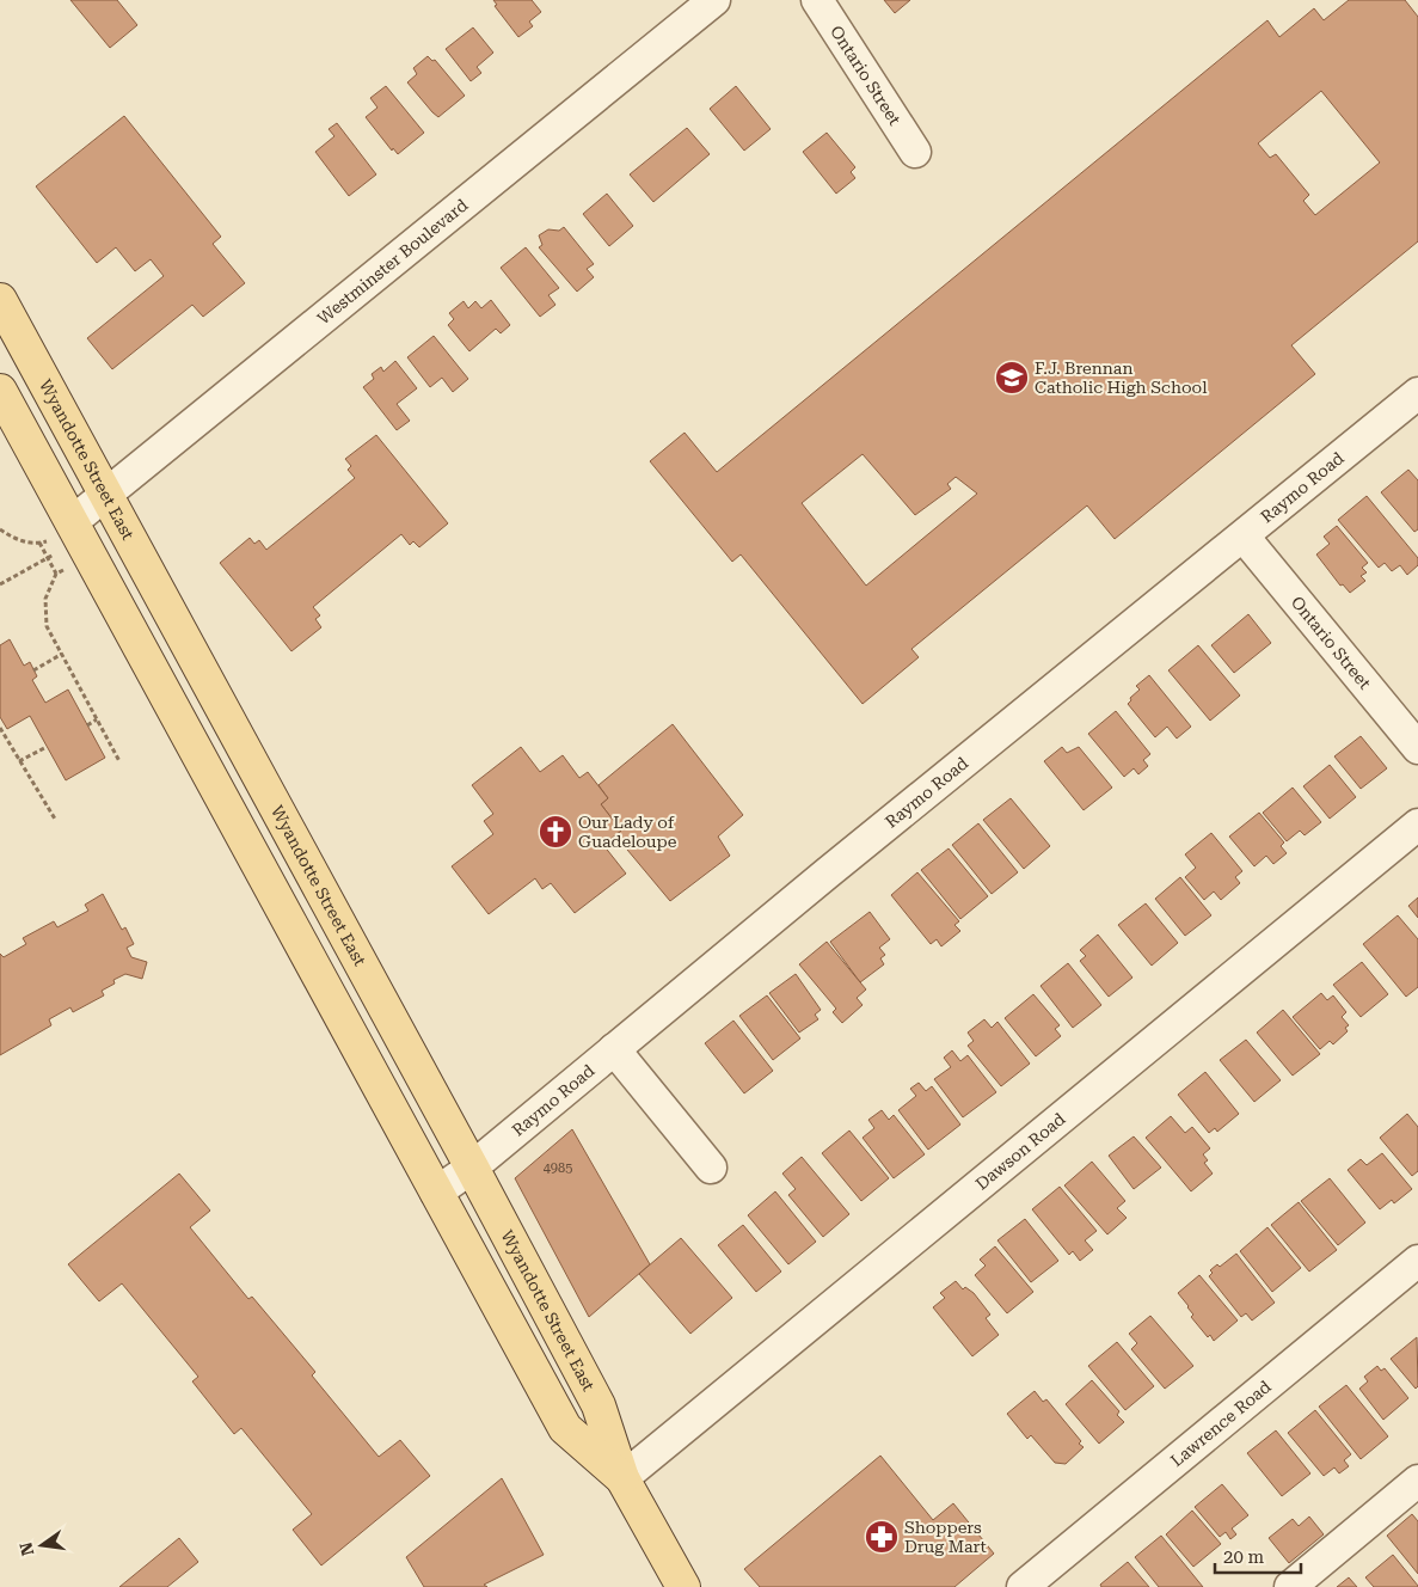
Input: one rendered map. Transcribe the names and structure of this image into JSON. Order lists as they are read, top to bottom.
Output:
{
  "streets": {
    "main road": ["Wyandotte Street East"],
    "street": [
      "Ontario Street",
      "Westminster Boulevard",
      "Raymo Road",
      "Dawson Road",
      "Lawrence Road"
    ]
  },
  "crossings": [
    ["Ontario Street", "Raymo Road"],
    ["Westminster Boulevard", "Wyandotte Street East"],
    ["Wyandotte Street East", "Raymo Road"],
    ["Wyandotte Street East", "Dawson Road"]
  ],
  "places": {
    "school or university": ["F.J. Brennan Catholic High School"],
    "church": ["Our Lady of Guadeloupe"],
    "pharmacy": ["Shoppers Drug Mart"]
  },
  "house_numbers": ["4985"],
  "scale_bar": "20 m",
  "north": "left"
}
